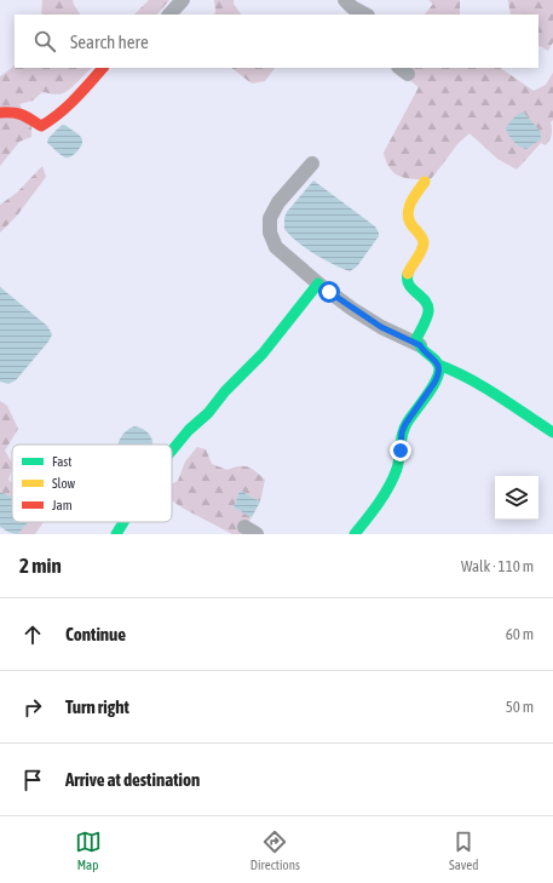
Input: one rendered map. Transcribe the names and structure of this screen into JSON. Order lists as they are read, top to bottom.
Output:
{
  "legend": ["Fast", "Slow", "Jam"],
  "page": {
    "search": "Search here",
    "heading": ["2 min", "Walk · 110 m"],
    "list": [
      ["Continue", "60 m"],
      ["Turn right", "50 m"],
      "Arrive at destination"
    ],
    "nav": ["Map", "Directions", "Saved"]
  }
}
